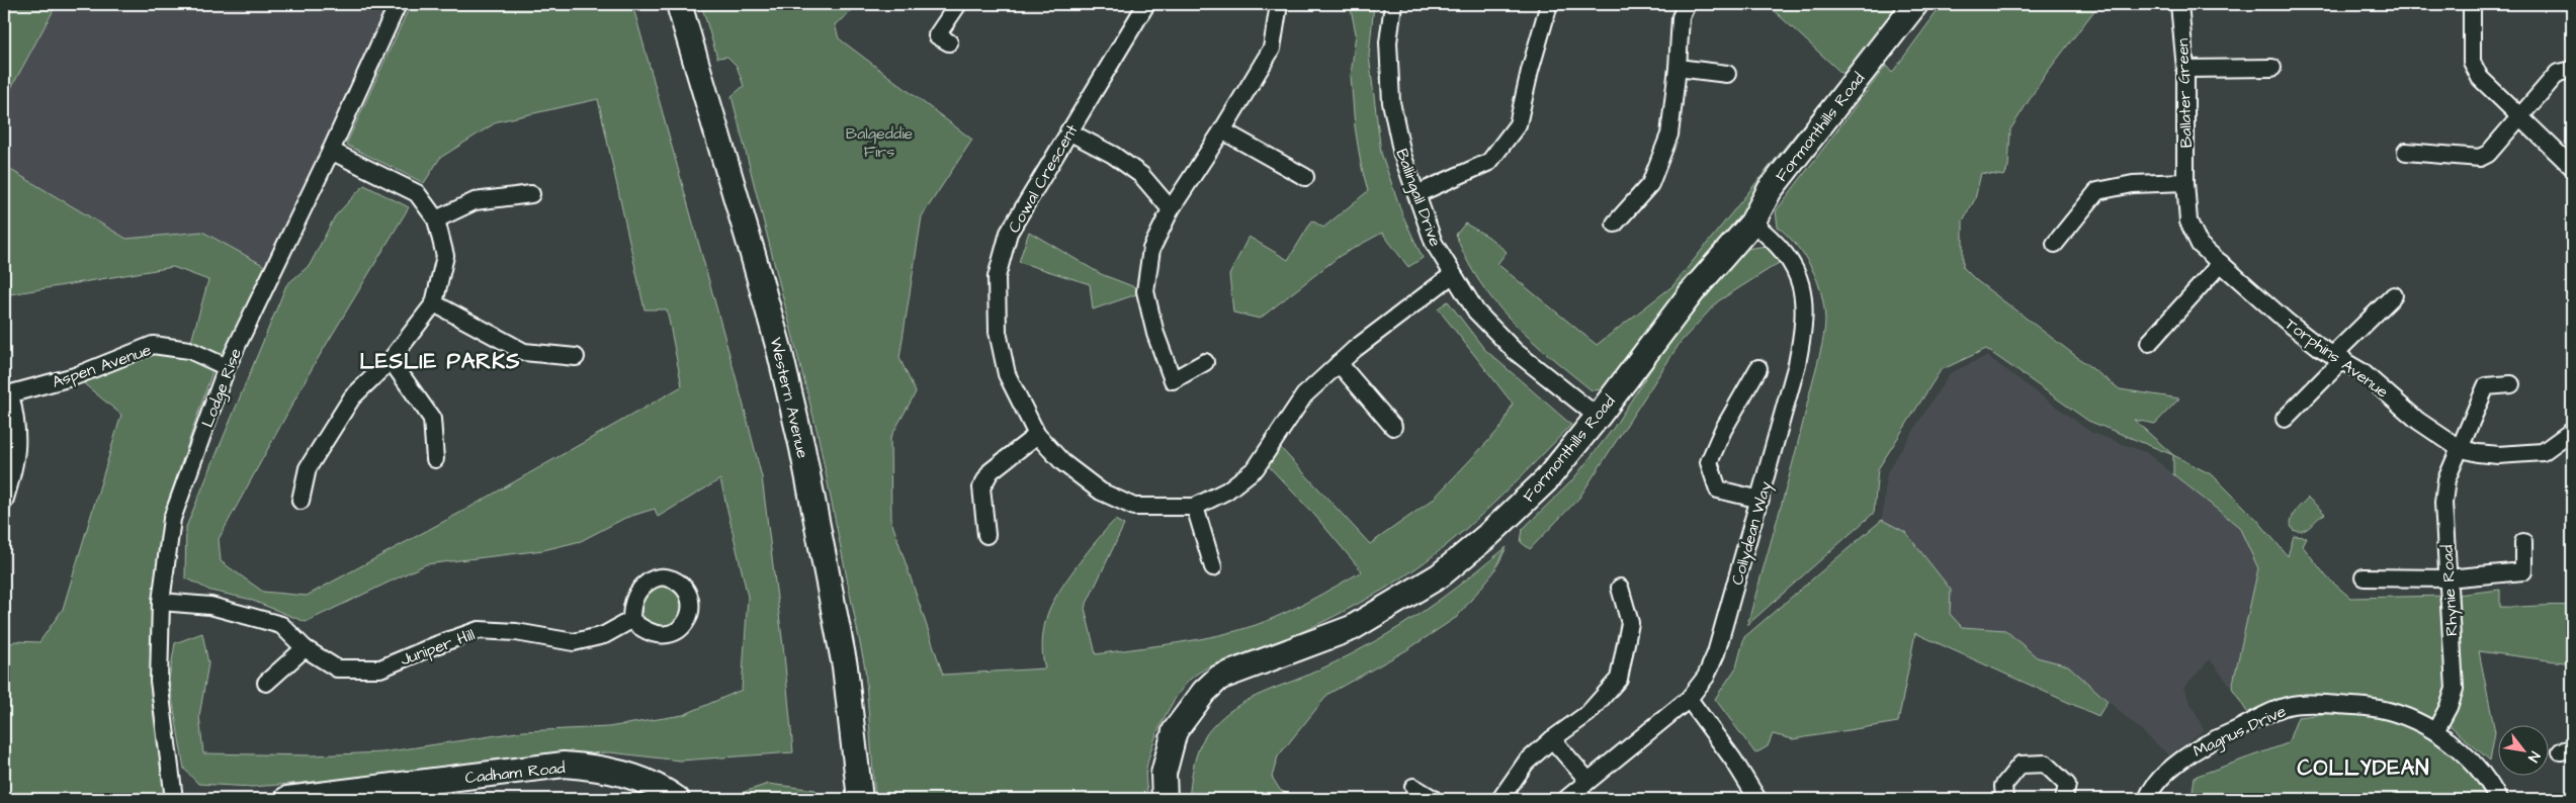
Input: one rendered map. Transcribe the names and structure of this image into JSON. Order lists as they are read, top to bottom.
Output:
{
  "streets": {
    "street": [
      "Ballater Green",
      "Formonthills Road",
      "Cowal Crescent",
      "Ballingall Drive",
      "Torphins Avenue",
      "Aspen Avenue",
      "Lodge Rise",
      "Western Avenue",
      "Collydean Way",
      "Rhynie Road",
      "Juniper Hill",
      "Magnus Drive",
      "Cadham Road"
    ]
  },
  "crossings": [
    ["Ballater Green", "Torphins Avenue"],
    ["Formonthills Road", "Ballingall Drive"],
    ["Formonthills Road", "Collydean Way"],
    ["Cowal Crescent", "Ballingall Drive"],
    ["Torphins Avenue", "Rhynie Road"],
    ["Aspen Avenue", "Lodge Rise"],
    ["Lodge Rise", "Juniper Hill"],
    ["Rhynie Road", "Magnus Drive"]
  ],
  "districts": ["LESLIE PARKS", "COLLYDEAN"],
  "parks": ["Balgeddie Firs"],
  "north": "bottom right"
}
